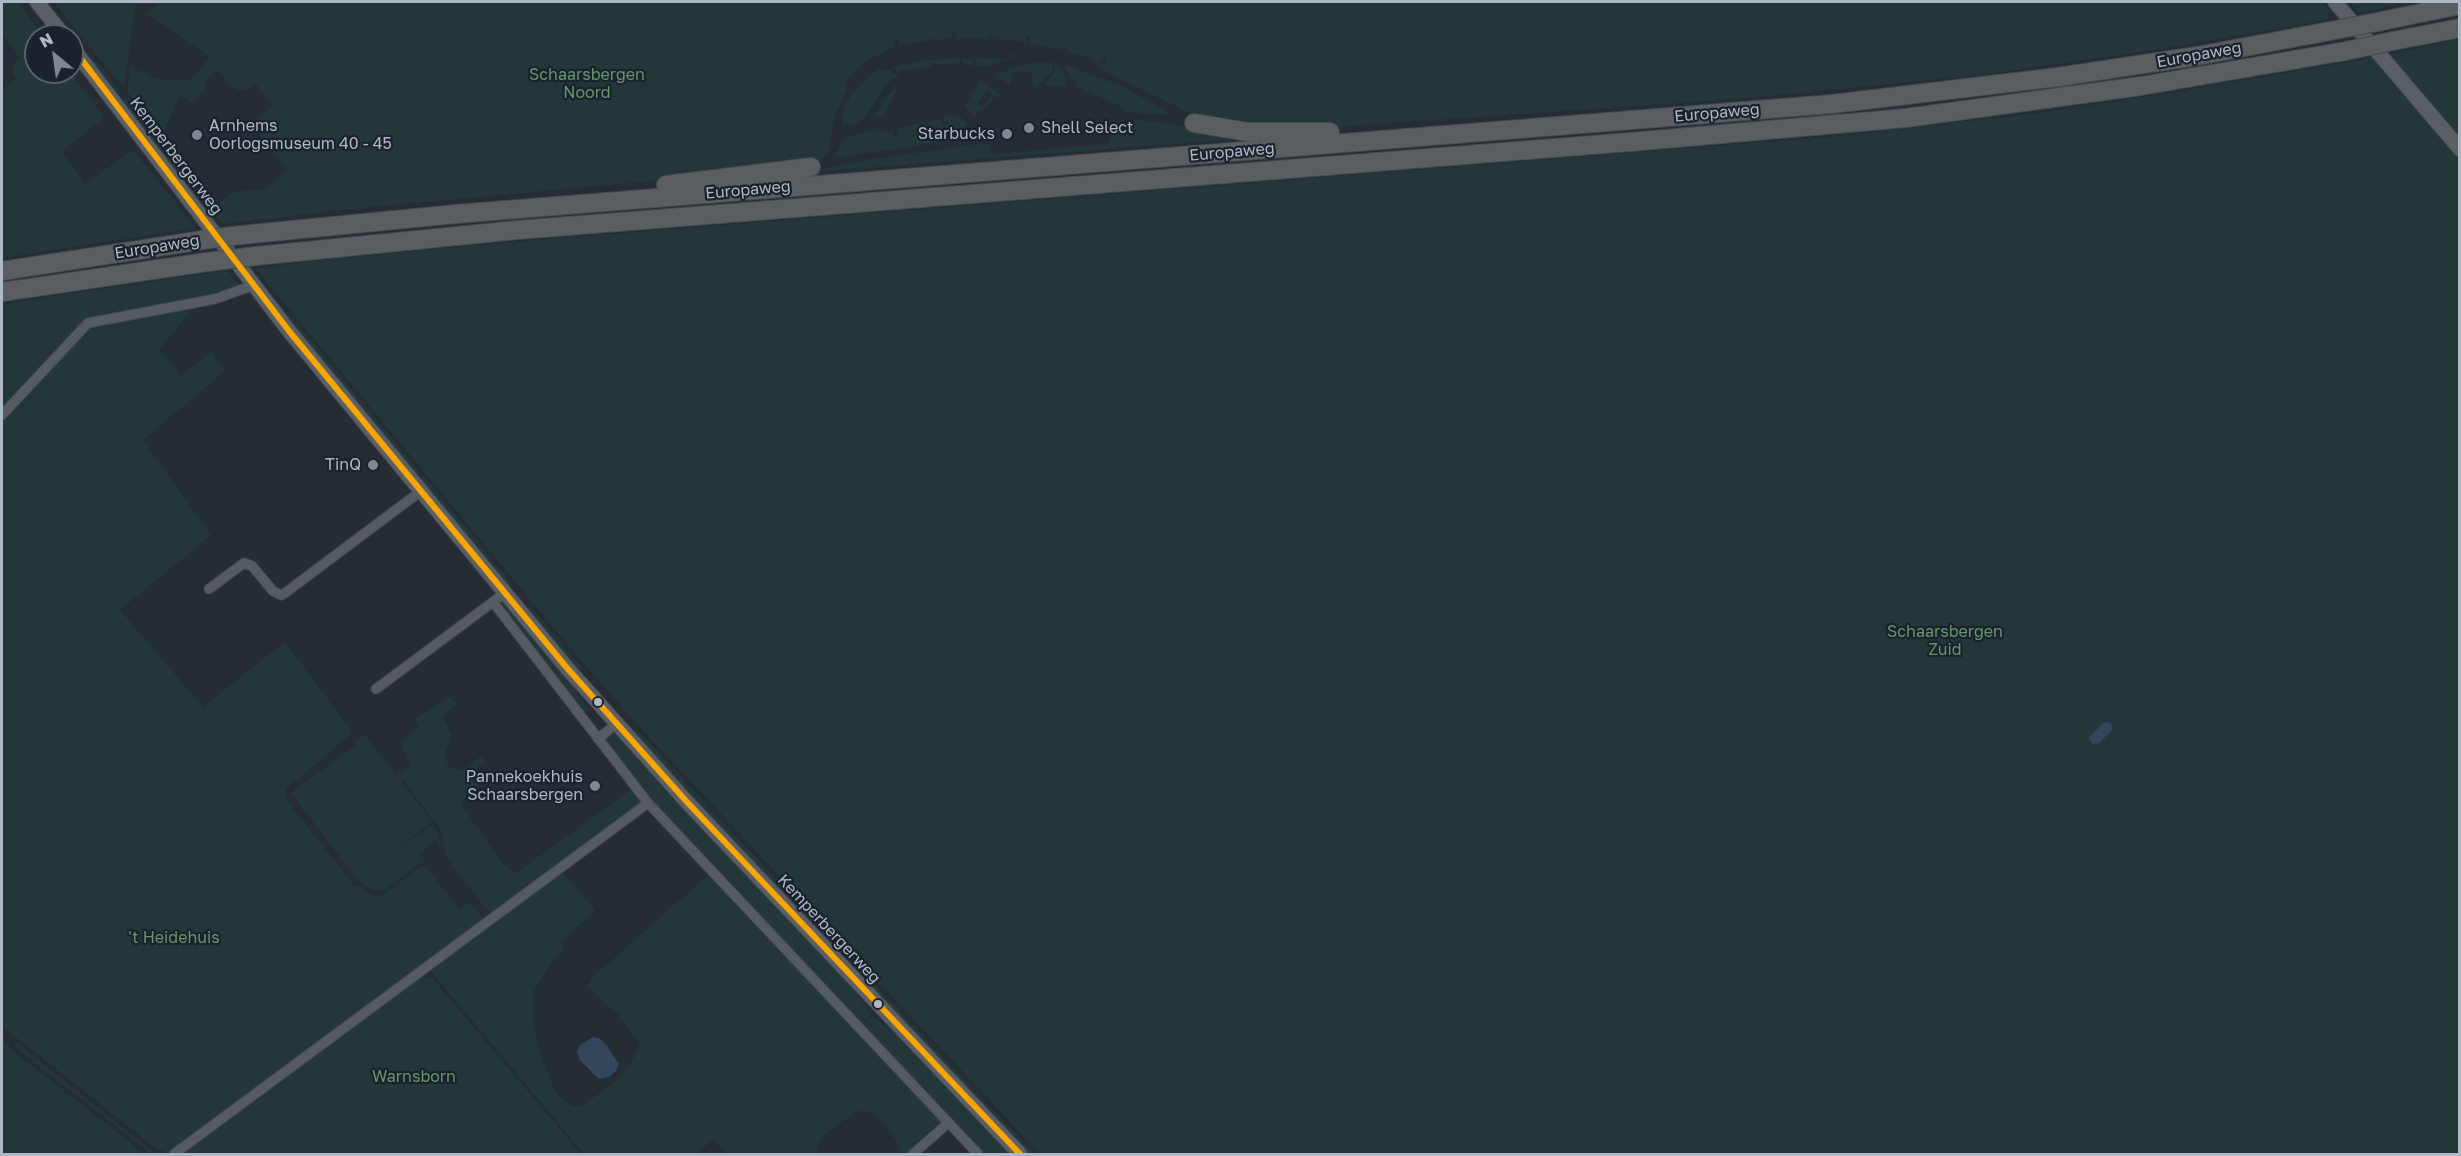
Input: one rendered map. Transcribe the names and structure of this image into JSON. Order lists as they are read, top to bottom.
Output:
{
  "streets": {
    "highway": ["Europaweg"],
    "main road": ["Kemperbergerweg"]
  },
  "parks": [
    "Schaarsbergen Noord",
    "Schaarsbergen Zuid",
    "'t Heidehuis",
    "Warnsborn"
  ],
  "places": [
    "Shell Select",
    "Starbucks",
    "Arnhems Oorlogsmuseum 40 - 45",
    "TinQ",
    "Pannekoekhuis Schaarsbergen"
  ],
  "north": "top left"
}
